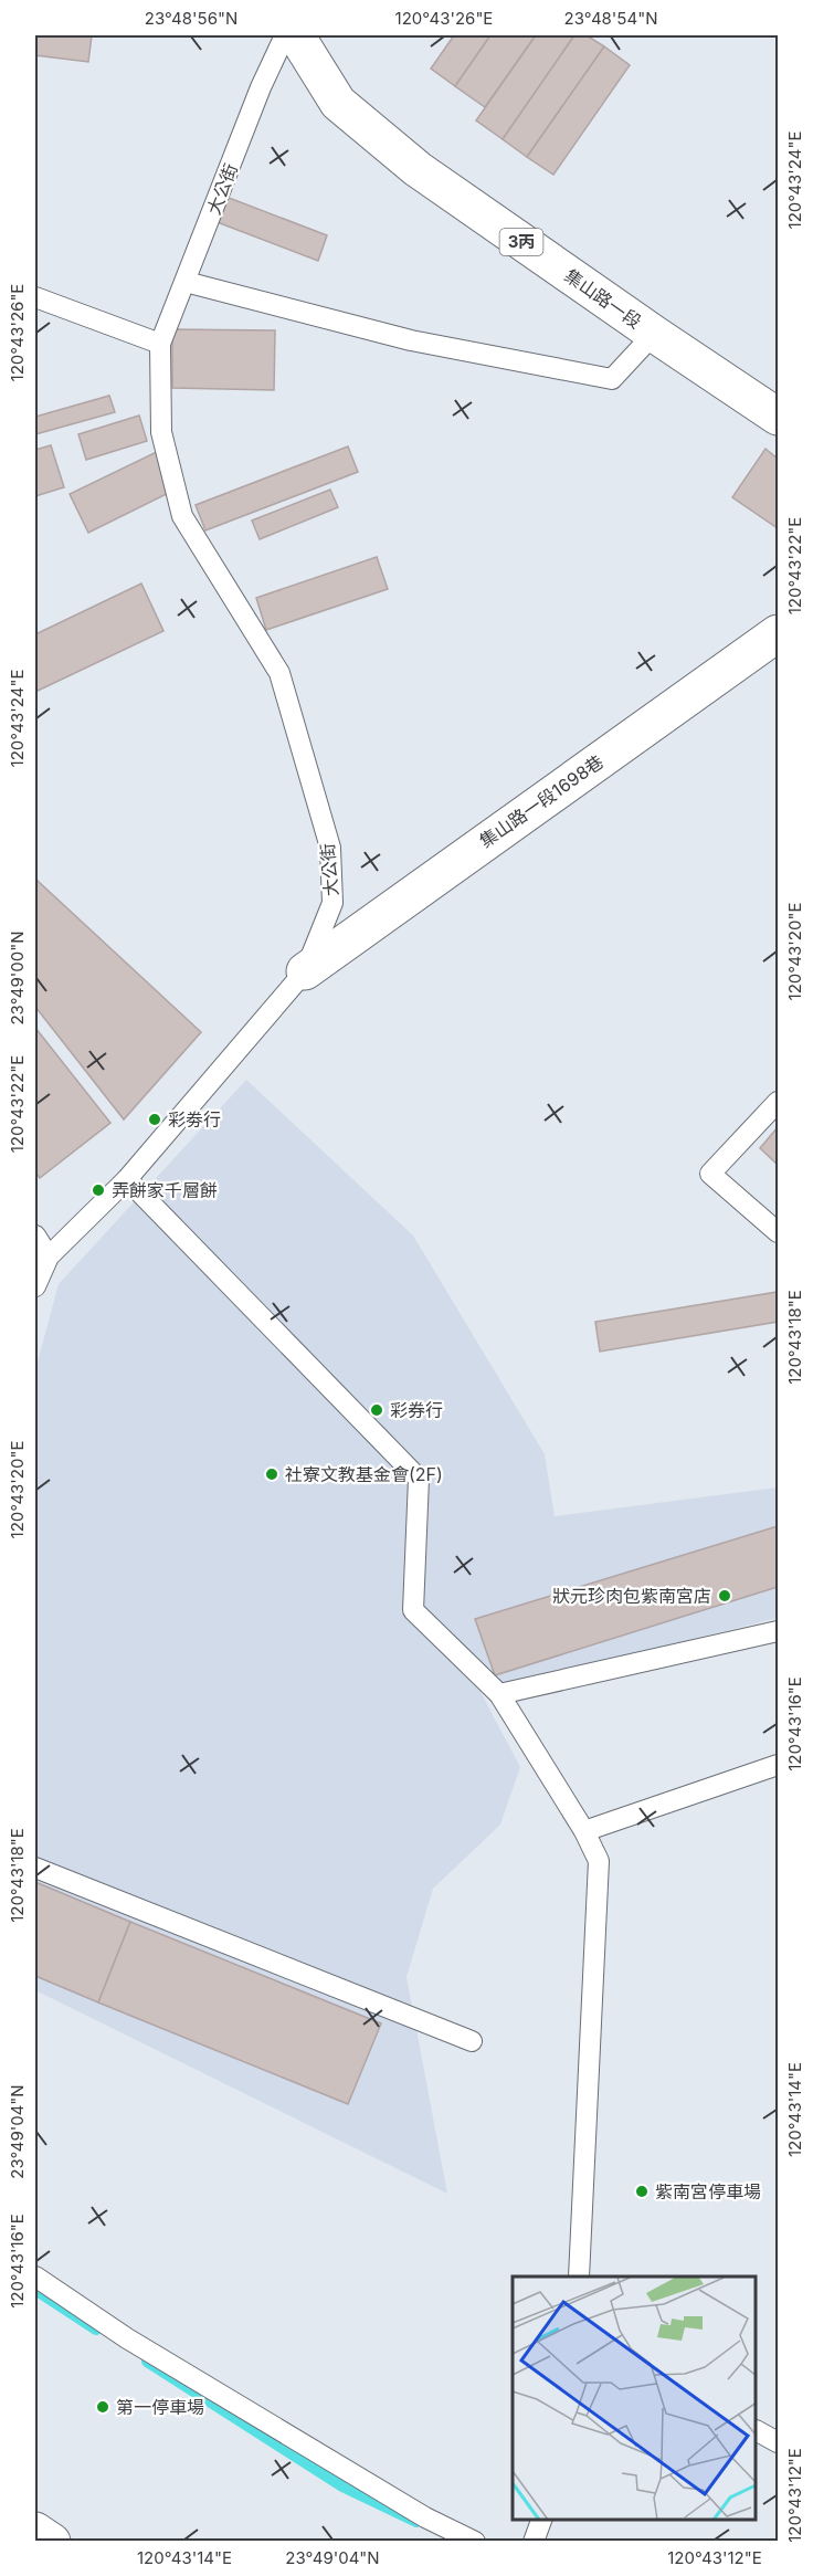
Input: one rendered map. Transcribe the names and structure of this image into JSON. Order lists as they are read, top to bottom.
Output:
{
  "streets": {
    "main road": ["3丙", "集山路一段", "集山路一段1698巷"],
    "lane": ["大公街"]
  },
  "crossings": [
    ["大公街", "集山路一段1698巷"]
  ],
  "places": [
    "彩劵行",
    "弄餅家千層餅",
    "彩券行",
    "社寮文教基金會(2F)",
    "狀元珍肉包紫南宮店",
    "紫南宮停車場",
    "第一停車場"
  ],
  "coordinates": [
    "23°48'56\"N",
    "120°43'26\"E",
    "23°48'54\"N",
    "120°43'24\"E",
    "120°43'22\"E",
    "120°43'20\"E",
    "23°49'00\"N",
    "120°43'18\"E",
    "120°43'16\"E",
    "120°43'14\"E",
    "23°49'04\"N",
    "120°43'12\"E"
  ]
}
